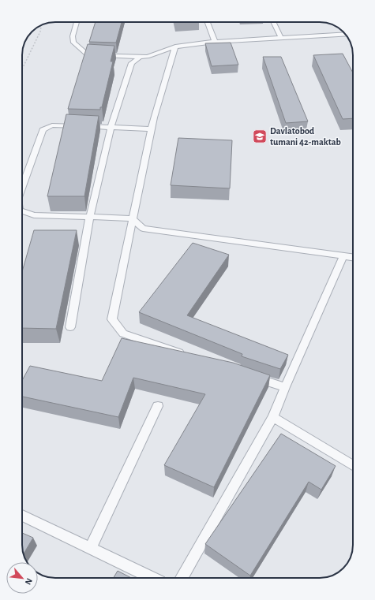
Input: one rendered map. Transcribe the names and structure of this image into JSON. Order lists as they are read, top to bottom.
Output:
{
  "places": {
    "school or university": ["Davlatobod tumani 42-maktab"]
  },
  "north": "bottom right"
}
